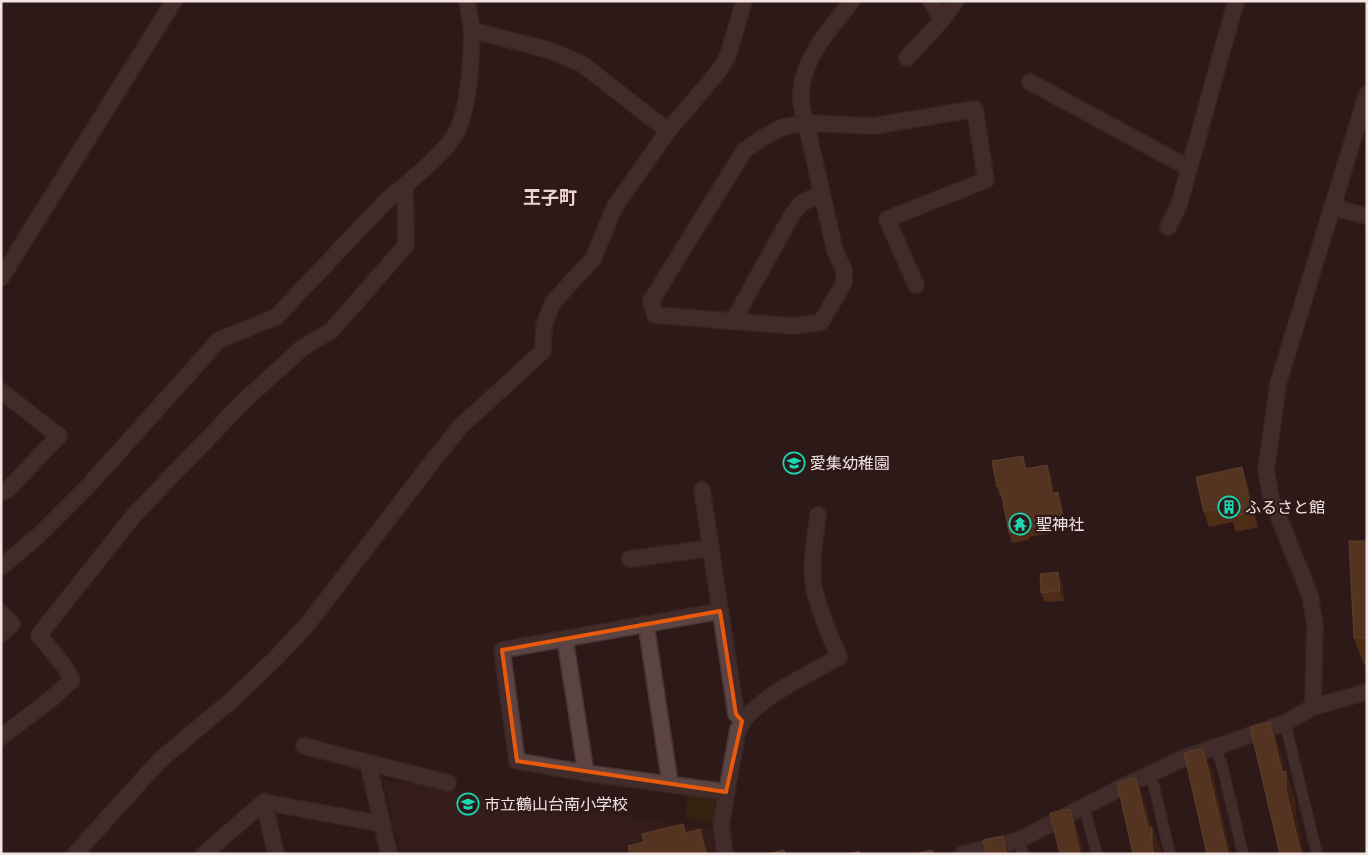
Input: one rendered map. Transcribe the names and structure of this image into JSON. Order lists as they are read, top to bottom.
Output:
{
  "districts": ["王子町"],
  "places": {
    "school or university": ["愛集幼稚園", "市立鶴山台南小学校"],
    "building": ["ふるさと館"],
    "temple": ["聖神社"]
  }
}
